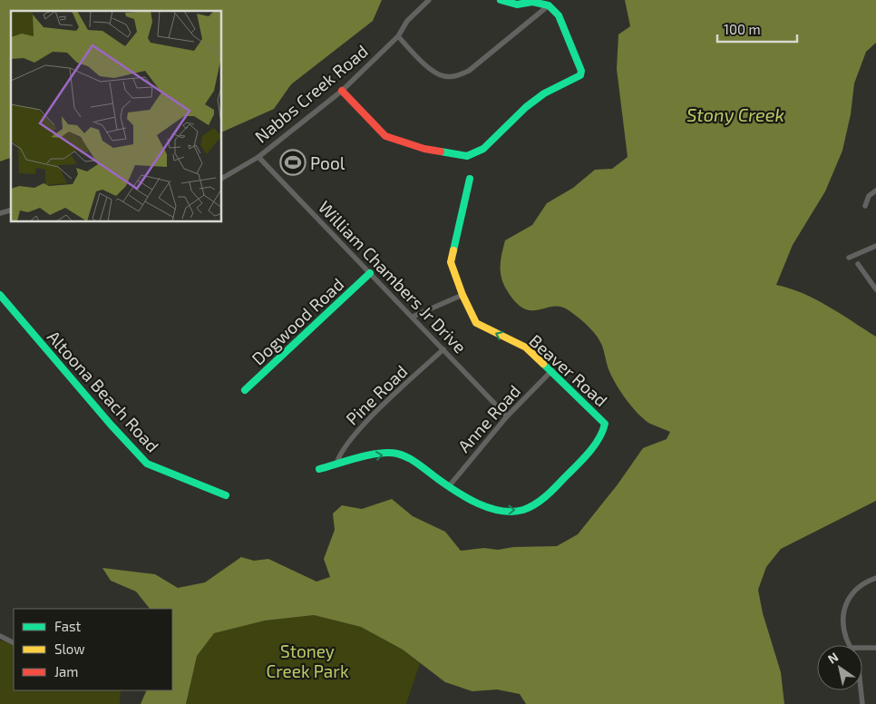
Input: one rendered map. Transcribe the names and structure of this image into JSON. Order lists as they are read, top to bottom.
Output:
{
  "streets": {
    "street": [
      "Nabbs Creek Road",
      "William Chambers Jr Drive",
      "Dogwood Road",
      "Beaver Road",
      "Altoona Beach Road",
      "Pine Road",
      "Anne Road"
    ]
  },
  "crossings": [
    ["Nabbs Creek Road", "William Chambers Jr Drive"],
    ["William Chambers Jr Drive", "Dogwood Road"],
    ["William Chambers Jr Drive", "Pine Road"],
    ["William Chambers Jr Drive", "Anne Road"],
    ["Beaver Road", "Anne Road"]
  ],
  "water": ["Stony Creek"],
  "parks": ["Stoney Creek Park"],
  "places": {
    "sports": ["Pool"]
  },
  "legend": ["Fast", "Slow", "Jam"],
  "scale_bar": "100 m",
  "north": "top left"
}
